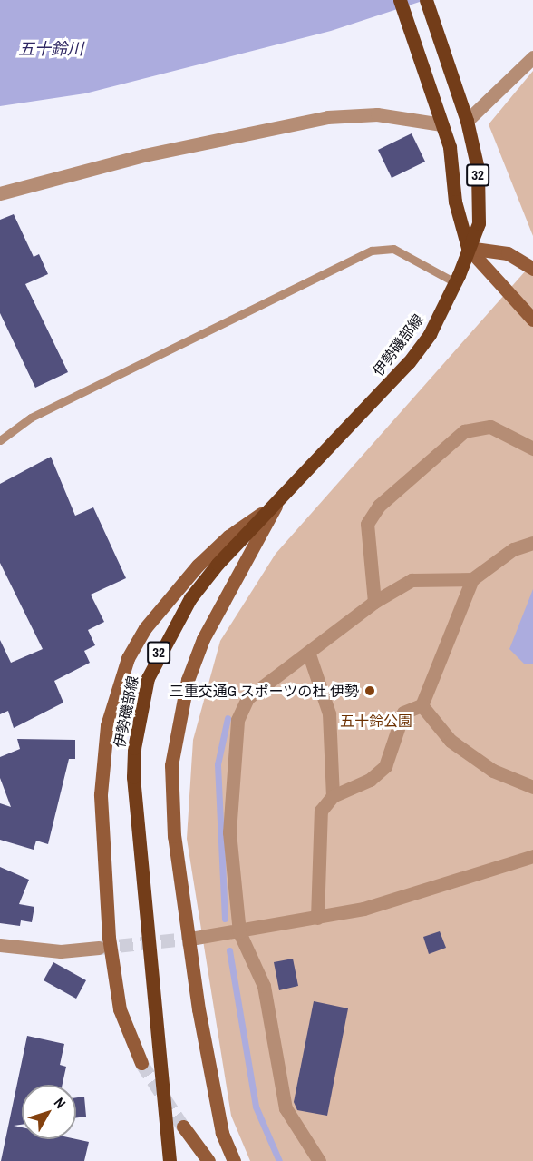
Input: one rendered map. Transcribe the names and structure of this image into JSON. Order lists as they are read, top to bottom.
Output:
{
  "streets": {
    "main road": ["32", "伊勢磯部線"]
  },
  "crossings": [
    ["32", "伊勢磯部線"]
  ],
  "water": ["五十鈴川"],
  "parks": ["五十鈴公園"],
  "places": ["三重交通G スポーツの杜 伊勢"],
  "north": "top right"
}
